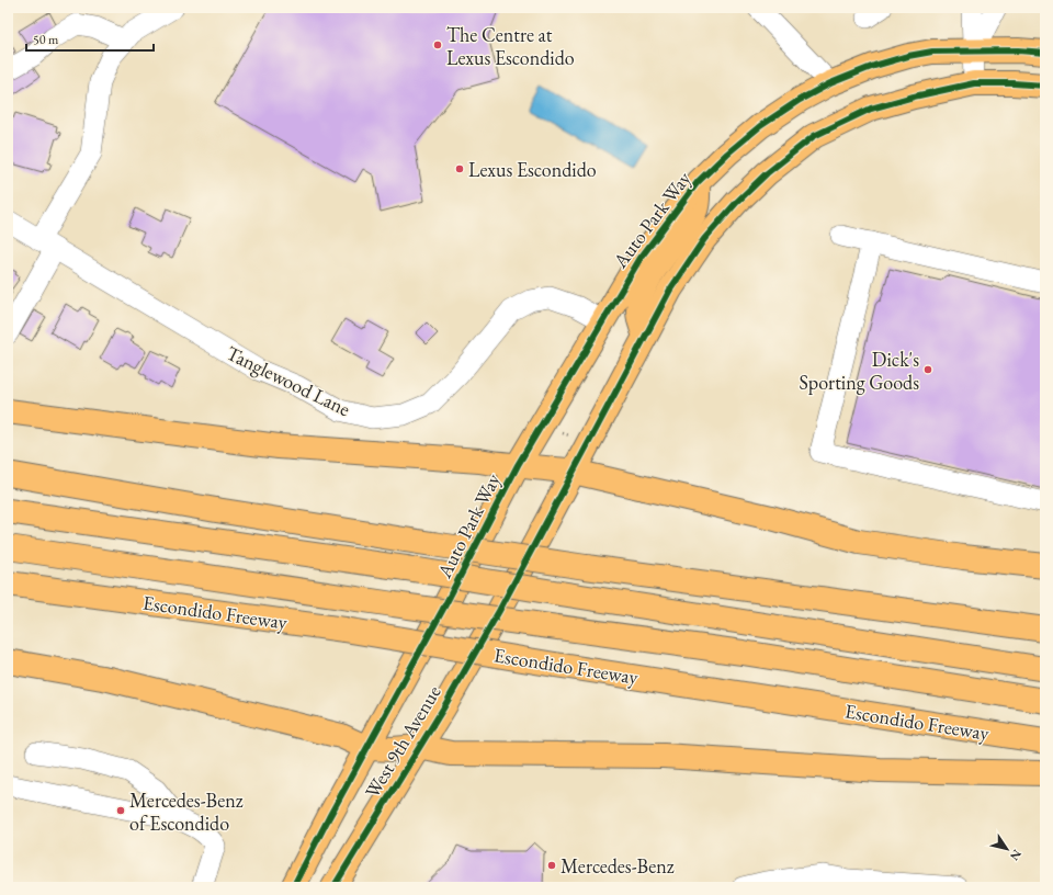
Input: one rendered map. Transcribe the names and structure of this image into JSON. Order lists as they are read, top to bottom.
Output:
{
  "streets": {
    "main road": ["Auto Park Way", "Escondido Freeway", "West 9th Avenue"],
    "street": ["Tanglewood Lane"]
  },
  "crossings": [
    ["Auto Park Way", "Tanglewood Lane"],
    ["Auto Park Way", "West 9th Avenue"]
  ],
  "places": [
    "The Centre at Lexus Escondido",
    "Lexus Escondido",
    "Dick's Sporting Goods",
    "Mercedes-Benz of Escondido",
    "Mercedes-Benz"
  ],
  "scale_bar": "50 m",
  "north": "bottom right"
}
